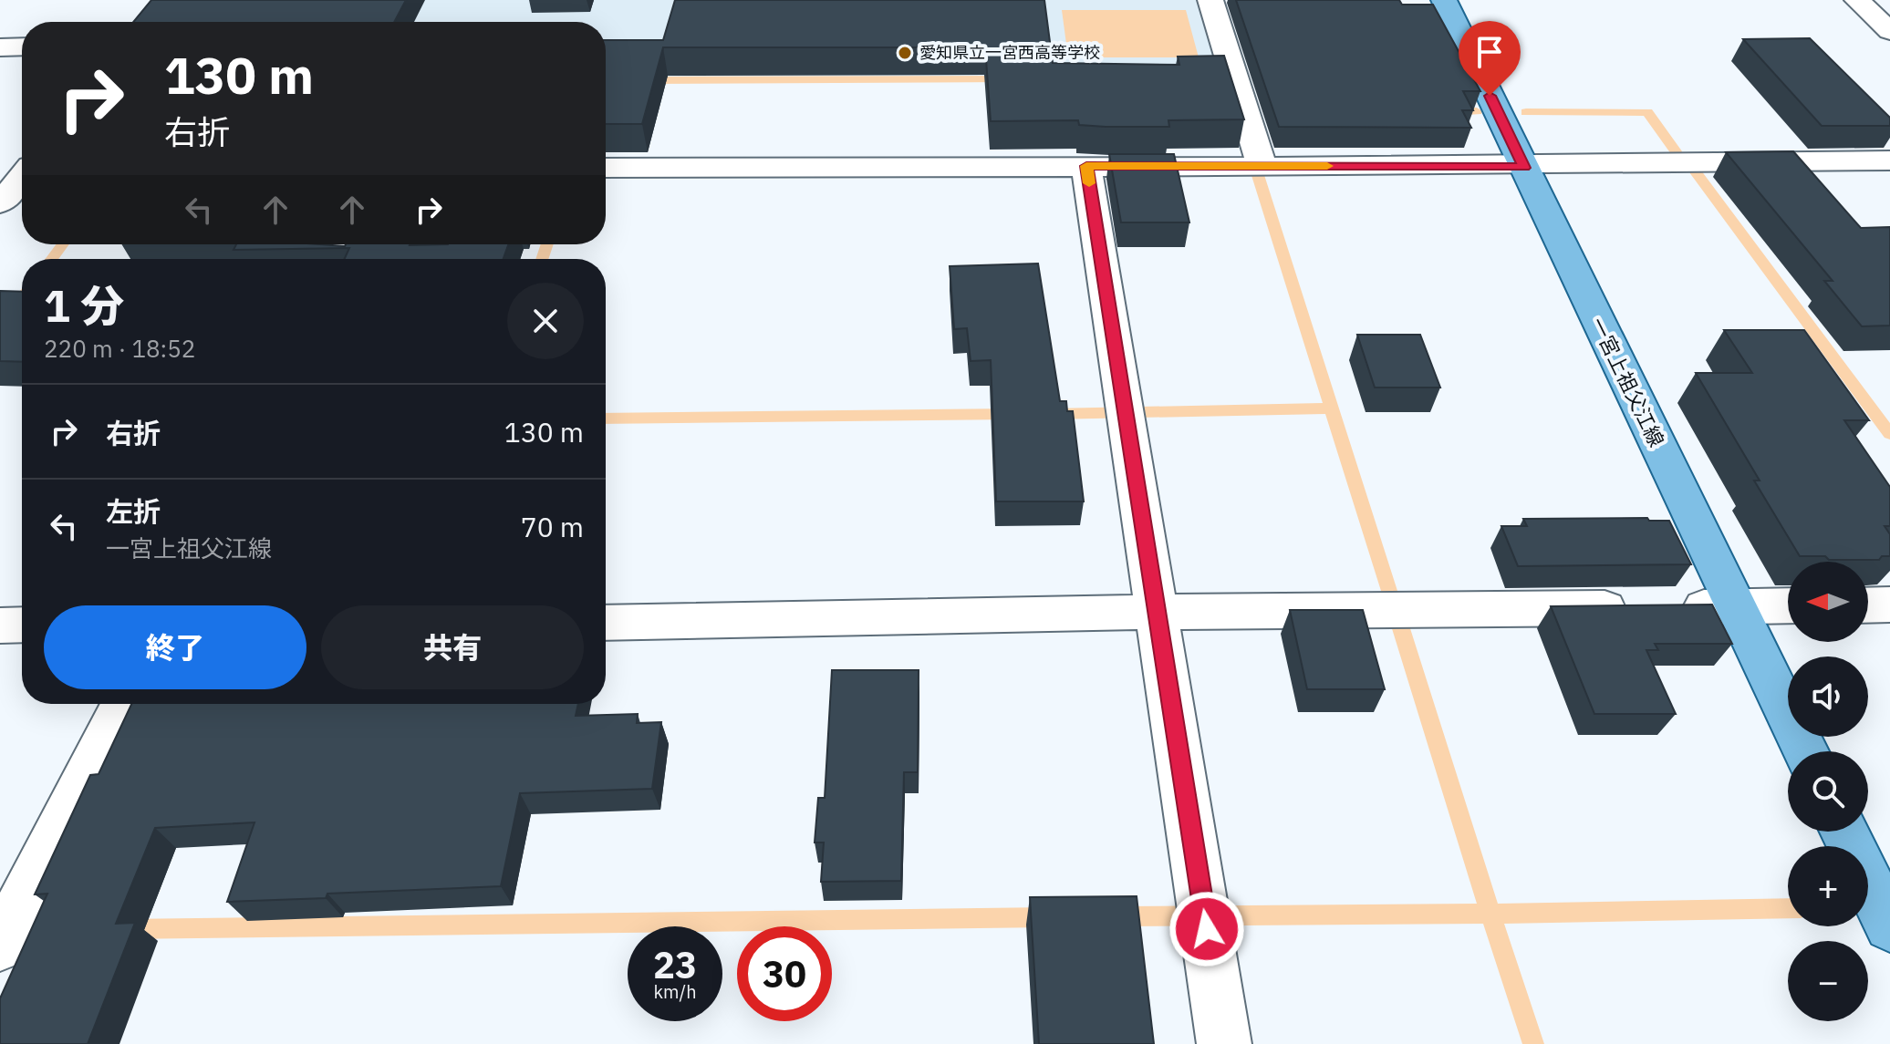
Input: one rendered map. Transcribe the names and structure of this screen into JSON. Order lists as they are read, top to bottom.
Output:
{
  "streets": {
    "main road": ["一宮上祖父江線"]
  },
  "places": ["愛知県立一宮西高等学校"],
  "north": "left",
  "page": {
    "turn": ["130 m", "右折"],
    "heading": ["1 分", "220 m · 18:52"],
    "list": [
      {
        "name": "右折",
        "value": "130 m"
      },
      {
        "name": "左折",
        "note": "一宮上祖父江線",
        "value": "70 m"
      }
    ],
    "map_buttons": ["+", "−"],
    "buttons": ["終了", "共有"],
    "speed": "23 km/h",
    "limit": "30"
  }
}
